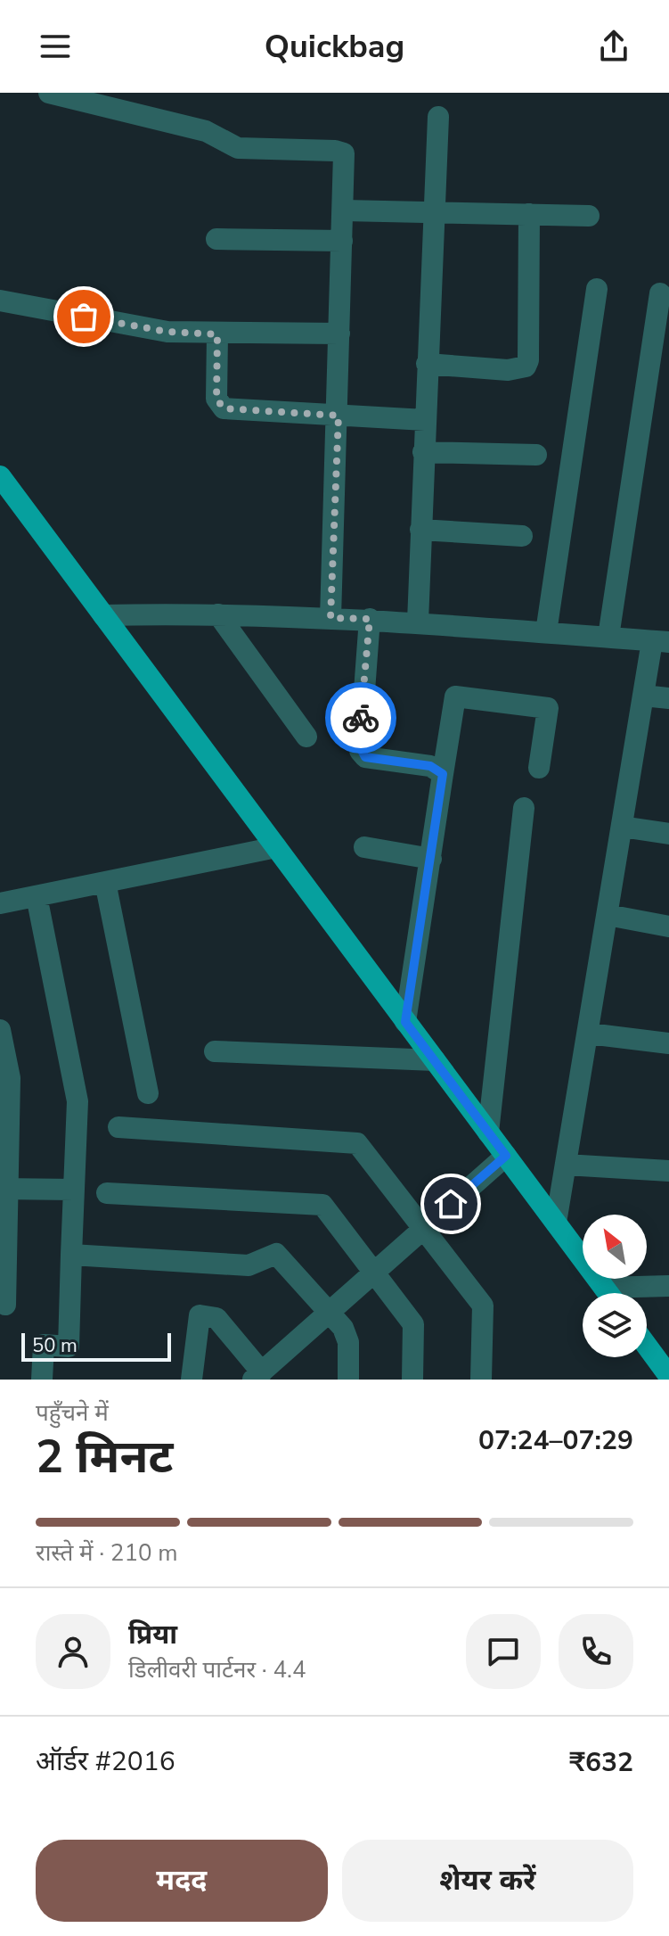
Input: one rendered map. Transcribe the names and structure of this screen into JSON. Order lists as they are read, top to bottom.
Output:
{
  "scale_bar": "50 m",
  "north": "top left",
  "page": {
    "header": "Quickbag",
    "scale": "50 m",
    "heading": ["2 मिनट", "पहुँचने में", "07:24–07:29"],
    "panel": [
      "प्रिया",
      "डिलीवरी पार्टनर · 4.4",
      "ऑर्डर #2016",
      "₹632"
    ],
    "bar": "रास्ते में · 210 m",
    "buttons": ["मदद", "शेयर करें"]
  }
}
